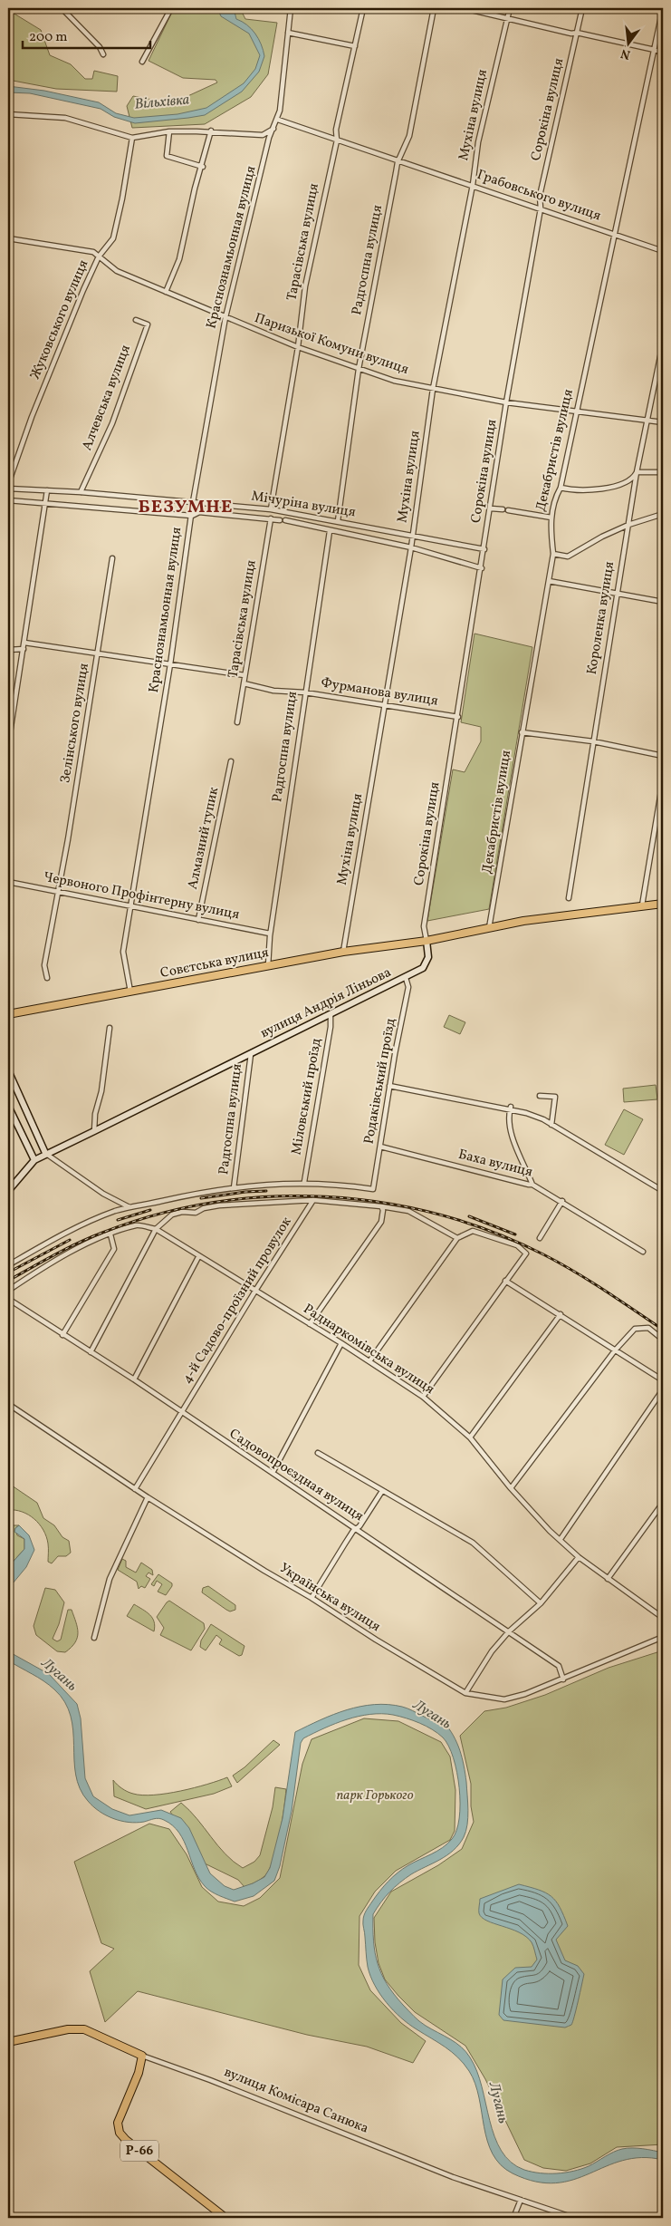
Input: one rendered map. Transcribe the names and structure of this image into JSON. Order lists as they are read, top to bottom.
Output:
{
  "streets": {
    "main road": ["Совєтська вулиця", "вулиця Комісара Санюка", "Р-66"],
    "street": [
      "Сорокіна вулиця",
      "Мухіна вулиця",
      "Грабовського вулиця",
      "Тарасівська вулиця",
      "Краснознамьонная вулиця",
      "Радгоспна вулиця",
      "Жуковського вулиця",
      "Паризької Комуни вулиця",
      "Алчевська вулиця",
      "Декабристів вулиця",
      "Мічуріна вулиця",
      "Короленка вулиця",
      "Фурманова вулиця",
      "Зелінського вулиця",
      "Алмазний тупик",
      "Червоного Профінтерну вулиця",
      "вулиця Андрія Ліньова",
      "Родаківський проїзд",
      "Міловський проїзд",
      "Баха вулиця",
      "4-й Садово-проїзний провулок",
      "Раднаркомівська вулиця",
      "Садовопроєздная вулиця",
      "Українська вулиця"
    ]
  },
  "crossings": [
    ["Сорокіна вулиця", "Грабовського вулиця"],
    ["Сорокіна вулиця", "Паризької Комуни вулиця"],
    ["Сорокіна вулиця", "Мічуріна вулиця"],
    ["Сорокіна вулиця", "Фурманова вулиця"],
    ["Сорокіна вулиця", "Совєтська вулиця"],
    ["Сорокіна вулиця", "вулиця Андрія Ліньова"],
    ["Мухіна вулиця", "Грабовського вулиця"],
    ["Мухіна вулиця", "Паризької Комуни вулиця"],
    ["Мухіна вулиця", "Мічуріна вулиця"],
    ["Мухіна вулиця", "Фурманова вулиця"],
    ["Мухіна вулиця", "Совєтська вулиця"],
    ["Грабовського вулиця", "Тарасівська вулиця"],
    ["Грабовського вулиця", "Краснознамьонная вулиця"],
    ["Грабовського вулиця", "Радгоспна вулиця"],
    ["Грабовського вулиця", "Декабристів вулиця"],
    ["Тарасівська вулиця", "Паризької Комуни вулиця"],
    ["Тарасівська вулиця", "Мічуріна вулиця"],
    ["Тарасівська вулиця", "Фурманова вулиця"],
    ["Краснознамьонная вулиця", "Паризької Комуни вулиця"],
    ["Краснознамьонная вулиця", "Мічуріна вулиця"],
    ["Краснознамьонная вулиця", "Червоного Профінтерну вулиця"],
    ["Краснознамьонная вулиця", "Совєтська вулиця"],
    ["Радгоспна вулиця", "Паризької Комуни вулиця"],
    ["Радгоспна вулиця", "Мічуріна вулиця"],
    ["Радгоспна вулиця", "Фурманова вулиця"],
    ["Радгоспна вулиця", "Червоного Профінтерну вулиця"],
    ["Радгоспна вулиця", "Совєтська вулиця"],
    ["Радгоспна вулиця", "вулиця Андрія Ліньова"],
    ["Жуковського вулиця", "Паризької Комуни вулиця"],
    ["Паризької Комуни вулиця", "Декабристів вулиця"],
    ["Паризької Комуни вулиця", "Короленка вулиця"],
    ["Алчевська вулиця", "Мічуріна вулиця"],
    ["Зелінського вулиця", "Червоного Профінтерну вулиця"],
    ["Алмазний тупик", "Червоного Профінтерну вулиця"],
    ["Совєтська вулиця", "вулиця Андрія Ліньова"],
    ["вулиця Андрія Ліньова", "Родаківський проїзд"],
    ["вулиця Андрія Ліньова", "Міловський проїзд"],
    ["Родаківський проїзд", "Міловський проїзд"],
    ["Родаківський проїзд", "Баха вулиця"],
    ["4-й Садово-проїзний провулок", "Раднаркомівська вулиця"],
    ["4-й Садово-проїзний провулок", "Садовопроєздная вулиця"],
    ["4-й Садово-проїзний провулок", "Українська вулиця"],
    ["Садовопроєздная вулиця", "Українська вулиця"],
    ["вулиця Комісара Санюка", "Р-66"]
  ],
  "districts": ["БЕЗУМНЕ"],
  "water": ["Вільхівка", "Лугань"],
  "parks": ["парк Горького"],
  "scale_bar": "200 m",
  "north": "bottom"
}
